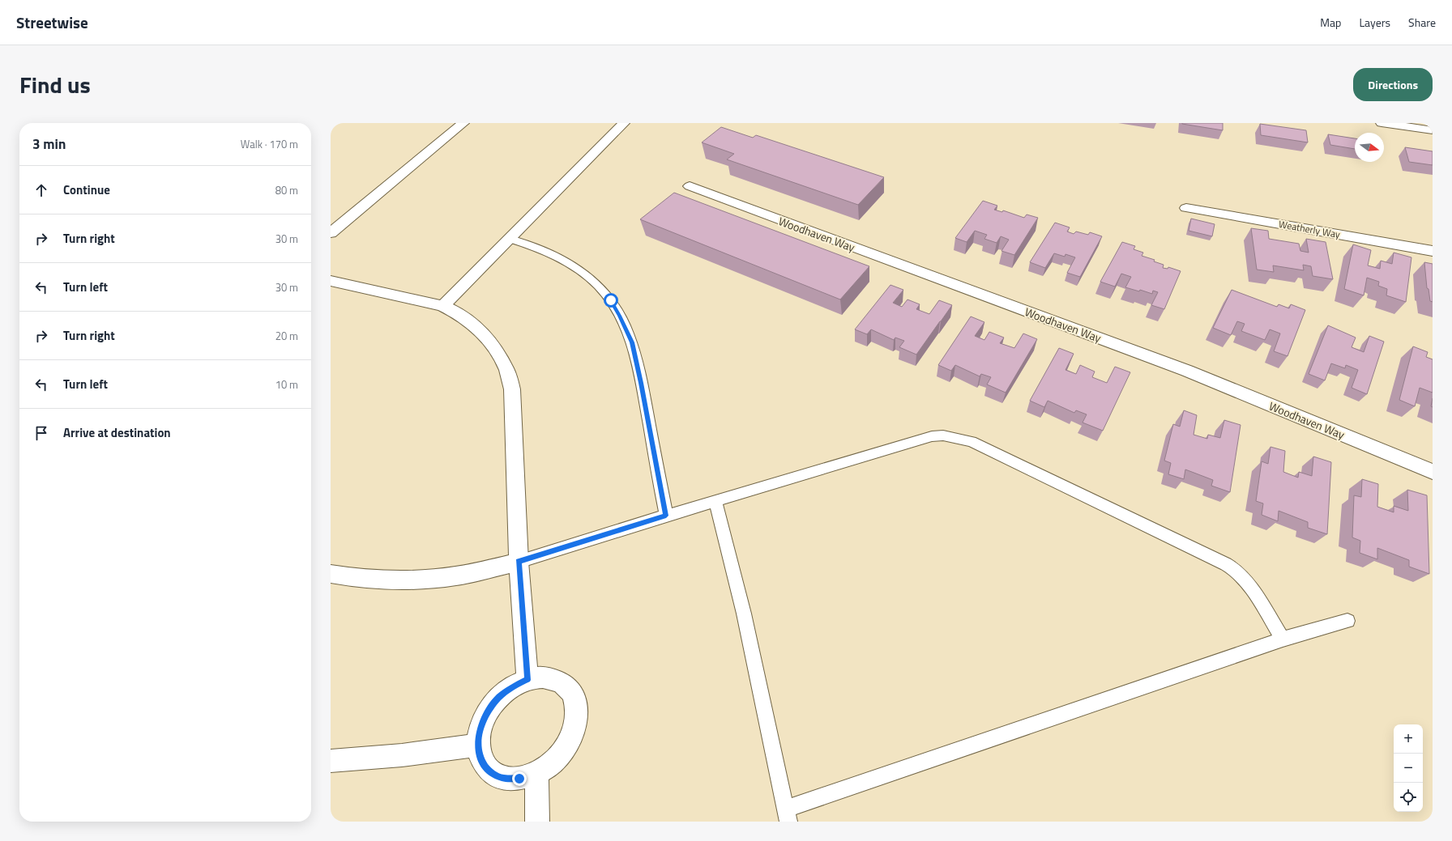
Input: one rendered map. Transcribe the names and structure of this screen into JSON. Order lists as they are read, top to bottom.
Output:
{
  "streets": {
    "street": ["Weatherly Way", "Woodhaven Way"]
  },
  "north": "right",
  "page": {
    "header": "Streetwise",
    "nav": ["Map", "Layers", "Share"],
    "title": "Find us",
    "buttons": "Directions",
    "heading": ["3 min", "Walk · 170 m"],
    "list": [
      ["Continue", "80 m"],
      ["Turn right", "30 m"],
      ["Turn left", "30 m"],
      ["Turn right", "20 m"],
      ["Turn left", "10 m"],
      "Arrive at destination"
    ],
    "map_buttons": ["+", "−"]
  }
}
